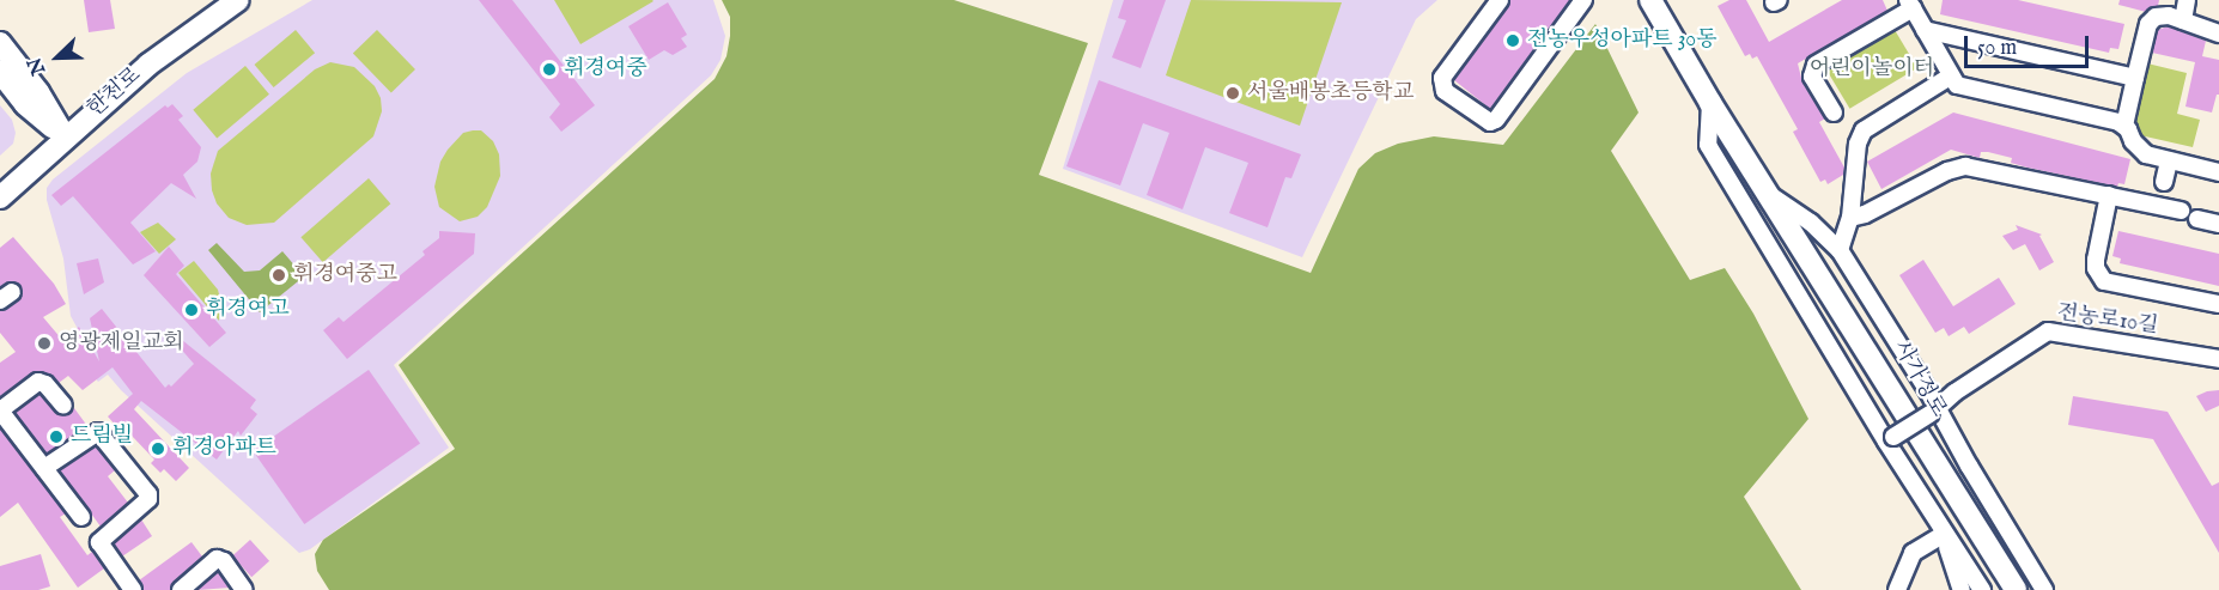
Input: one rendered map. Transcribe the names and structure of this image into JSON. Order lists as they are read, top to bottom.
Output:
{
  "streets": {
    "main road": ["한천로", "사가정로"],
    "street": ["전농로10길"]
  },
  "crossings": [
    ["전농로10길", "사가정로"]
  ],
  "parks": ["어린이놀이터"],
  "places": [
    "전농우성아파트 30동",
    "휘경여중",
    "서울배봉초등학교",
    "휘경여중고",
    "휘경여고",
    "영광제일교회",
    "드림빌",
    "휘경아파트"
  ],
  "scale_bar": "50 m",
  "north": "bottom left"
}
